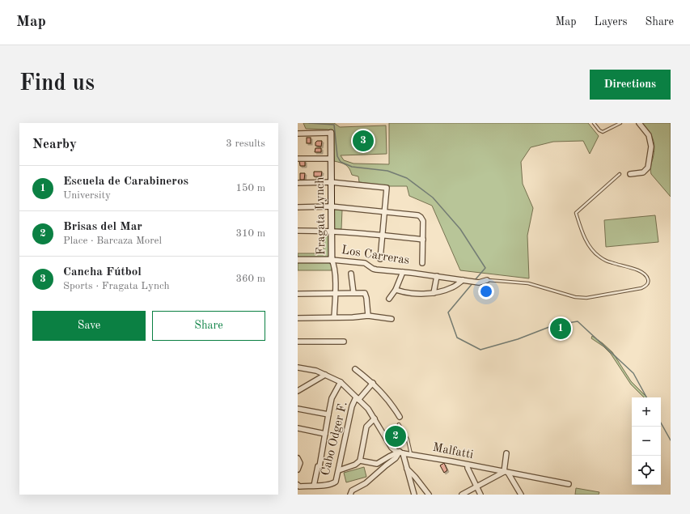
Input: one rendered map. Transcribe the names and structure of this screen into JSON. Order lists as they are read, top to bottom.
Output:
{
  "streets": {
    "street": [
      "Fragata Lynch",
      "Los Carreras",
      "Cabo Odger F.",
      "Malfatti"
    ]
  },
  "crossings": [
    ["Fragata Lynch", "Los Carreras"]
  ],
  "page": {
    "header": "Map",
    "nav": ["Map", "Layers", "Share"],
    "buttons": [
      "Directions",
      ["Save", "Share"]
    ],
    "title": "Find us",
    "heading": ["Nearby", "3 results"],
    "pins": ["3", "1", "2"],
    "list": [
      {
        "mark": "1",
        "name": "Escuela de Carabineros",
        "note": "University",
        "value": "150 m"
      },
      {
        "mark": "2",
        "name": "Brisas del Mar",
        "note": "Place · Barcaza Morel",
        "value": "310 m"
      },
      {
        "mark": "3",
        "name": "Cancha Fútbol",
        "note": "Sports · Fragata Lynch",
        "value": "360 m"
      }
    ],
    "map_buttons": ["+", "−"]
  }
}
